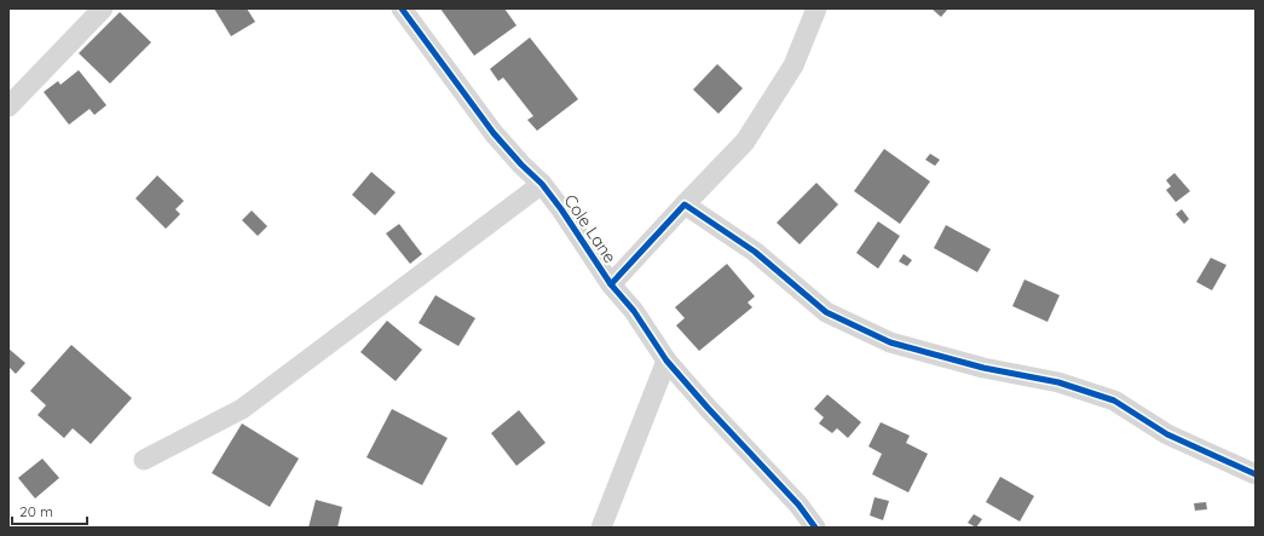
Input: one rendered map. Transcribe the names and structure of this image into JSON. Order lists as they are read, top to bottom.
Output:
{
  "streets": {
    "street": ["Cole Lane"]
  },
  "scale_bar": "20 m"
}
